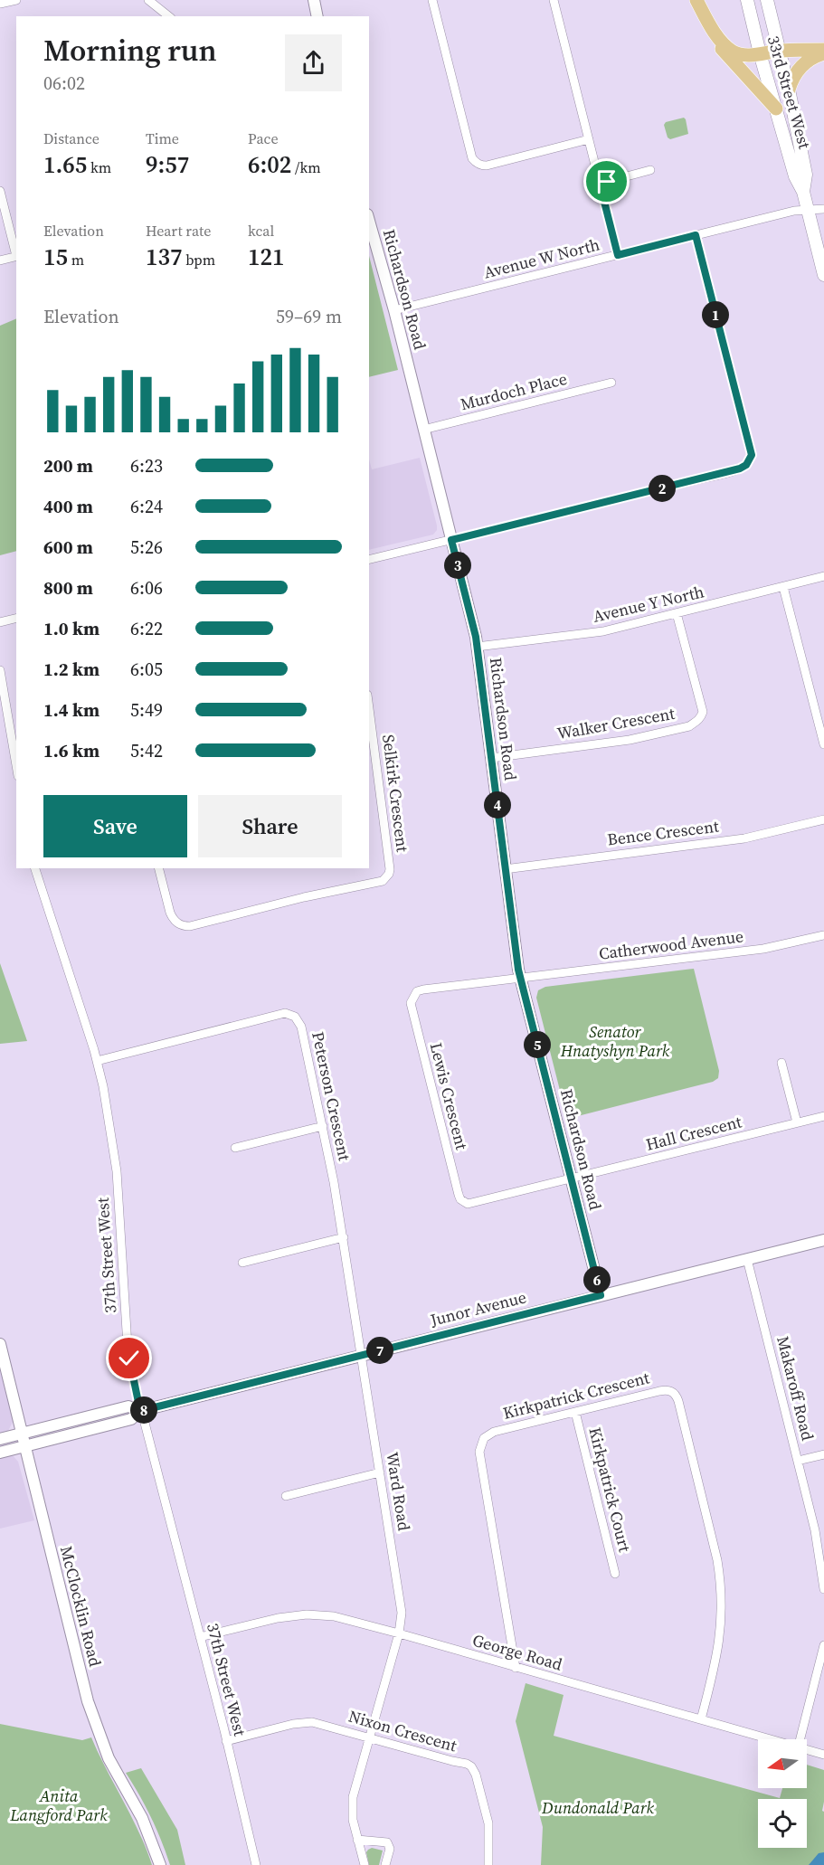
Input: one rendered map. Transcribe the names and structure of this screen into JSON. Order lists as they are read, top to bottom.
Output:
{
  "streets": {
    "main road": ["33rd Street West"],
    "street": [
      "Avenue W North",
      "Richardson Road",
      "Murdoch Place",
      "Avenue Y North",
      "Walker Crescent",
      "Selkirk Crescent",
      "Bence Crescent",
      "Catherwood Avenue",
      "Peterson Crescent",
      "Lewis Crescent",
      "Hall Crescent",
      "37th Street West",
      "Junor Avenue",
      "Makaroff Road",
      "Kirkpatrick Crescent",
      "Kirkpatrick Court",
      "Ward Road",
      "McClocklin Road",
      "George Road",
      "Nixon Crescent"
    ]
  },
  "crossings": [
    ["33rd Street West", "Avenue W North"],
    ["Avenue W North", "Richardson Road"],
    ["Richardson Road", "Murdoch Place"],
    ["Richardson Road", "Avenue Y North"],
    ["Richardson Road", "Walker Crescent"],
    ["Richardson Road", "Bence Crescent"],
    ["Richardson Road", "Catherwood Avenue"],
    ["Richardson Road", "Lewis Crescent"],
    ["Richardson Road", "Hall Crescent"],
    ["Richardson Road", "Junor Avenue"],
    ["Avenue Y North", "Walker Crescent"],
    ["Catherwood Avenue", "Lewis Crescent"],
    ["Peterson Crescent", "37th Street West"],
    ["Peterson Crescent", "Junor Avenue"],
    ["Peterson Crescent", "Ward Road"],
    ["Lewis Crescent", "Hall Crescent"],
    ["37th Street West", "Junor Avenue"],
    ["37th Street West", "George Road"],
    ["37th Street West", "Nixon Crescent"],
    ["Junor Avenue", "Makaroff Road"],
    ["Junor Avenue", "Ward Road"],
    ["Junor Avenue", "McClocklin Road"],
    ["Kirkpatrick Crescent", "Kirkpatrick Court"],
    ["Kirkpatrick Crescent", "George Road"],
    ["Ward Road", "George Road"],
    ["Ward Road", "Nixon Crescent"]
  ],
  "parks": ["Senator Hnatyshyn Park", "Anita Langford Park", "Dundonald Park"],
  "north": "left",
  "page": {
    "heading": ["Morning run", "06:02"],
    "stats": [
      ["Distance", "1.65 km"],
      ["Time", "9:57"],
      ["Pace", "6:02 /km"],
      ["Elevation", "15 m"],
      ["Heart rate", "137 bpm"],
      ["kcal", "121"]
    ],
    "chart": ["Elevation", "59–69 m"],
    "pins": [
      "1",
      "2",
      "3",
      "4",
      "5",
      "6",
      "7",
      "8"
    ],
    "list": [
      {
        "name": "200 m",
        "note": "6:23"
      },
      {
        "name": "400 m",
        "note": "6:24"
      },
      {
        "name": "600 m",
        "note": "5:26"
      },
      {
        "name": "800 m",
        "note": "6:06"
      },
      {
        "name": "1.0 km",
        "note": "6:22"
      },
      {
        "name": "1.2 km",
        "note": "6:05"
      },
      {
        "name": "1.4 km",
        "note": "5:49"
      },
      {
        "name": "1.6 km",
        "note": "5:42"
      }
    ],
    "buttons": ["Save", "Share"]
  }
}
